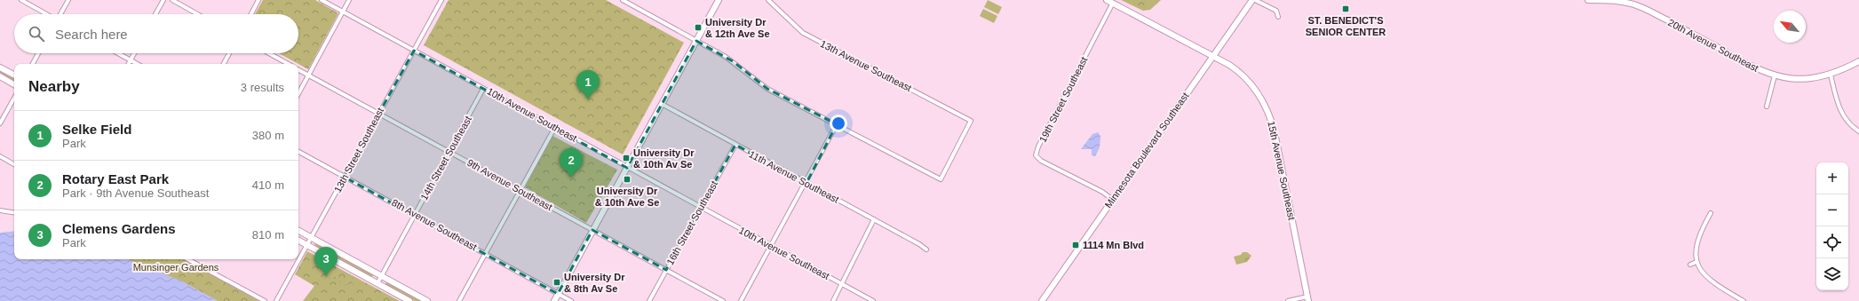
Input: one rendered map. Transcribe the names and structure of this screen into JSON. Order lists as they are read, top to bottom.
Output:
{
  "streets": {
    "street": [
      "20th Avenue Southeast",
      "13th Avenue Southeast",
      "19th Street Southeast",
      "10th Avenue Southeast",
      "13th Street Southeast",
      "Minnesota Boulevard Southeast",
      "14th Street Southeast",
      "15th Avenue Southeast",
      "11th Avenue Southeast",
      "9th Avenue Southeast",
      "16th Street Southeast",
      "8th Avenue Southeast"
    ]
  },
  "crossings": [
    ["19th Street Southeast", "Minnesota Boulevard Southeast"],
    ["19th Street Southeast", "15th Avenue Southeast"],
    ["10th Avenue Southeast", "13th Street Southeast"],
    ["10th Avenue Southeast", "14th Street Southeast"],
    ["10th Avenue Southeast", "16th Street Southeast"],
    ["13th Street Southeast", "9th Avenue Southeast"],
    ["13th Street Southeast", "8th Avenue Southeast"],
    ["Minnesota Boulevard Southeast", "15th Avenue Southeast"],
    ["14th Street Southeast", "9th Avenue Southeast"],
    ["14th Street Southeast", "8th Avenue Southeast"],
    ["11th Avenue Southeast", "16th Street Southeast"],
    ["9th Avenue Southeast", "16th Street Southeast"]
  ],
  "parks": ["Munsinger Gardens"],
  "places": {
    "transit": [
      "ST. BENEDICT'S SENIOR CENTER",
      "University Dr & 12th Ave Se",
      "University Dr & 10th Av Se",
      "University Dr & 10th Ave Se",
      "1114 Mn Blvd",
      "University Dr & 8th Av Se"
    ]
  },
  "north": "top left",
  "page": {
    "search": "Search here",
    "heading": ["Nearby", "3 results"],
    "pins": ["1", "2", "3"],
    "list": [
      {
        "mark": "1",
        "name": "Selke Field",
        "note": "Park",
        "value": "380 m"
      },
      {
        "mark": "2",
        "name": "Rotary East Park",
        "note": "Park · 9th Avenue Southeast",
        "value": "410 m"
      },
      {
        "mark": "3",
        "name": "Clemens Gardens",
        "note": "Park",
        "value": "810 m"
      }
    ],
    "map_buttons": ["+", "−"]
  }
}
